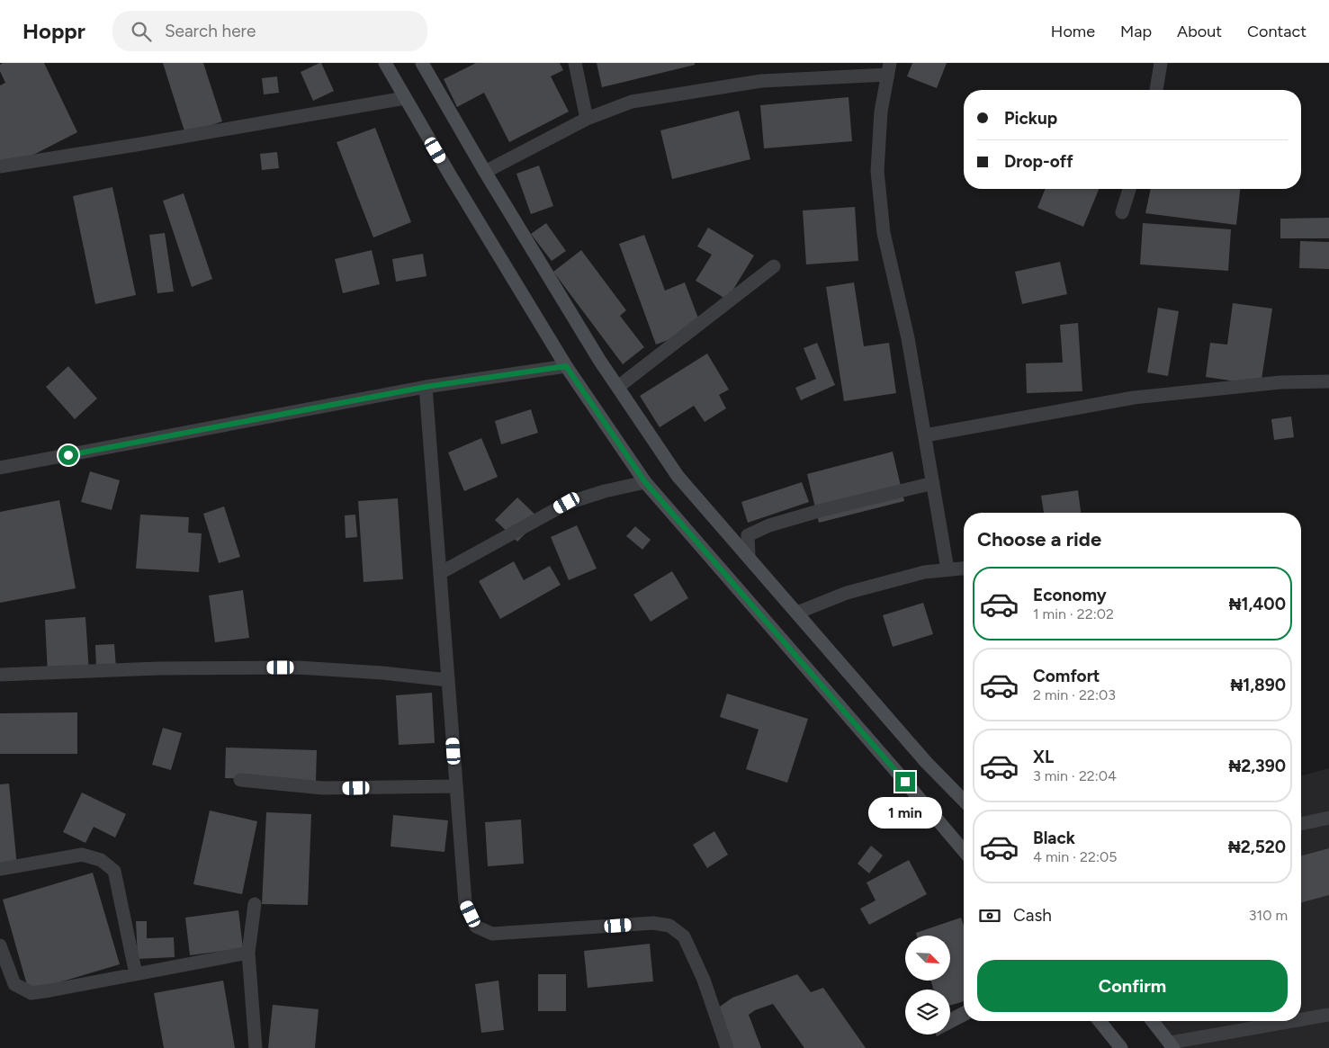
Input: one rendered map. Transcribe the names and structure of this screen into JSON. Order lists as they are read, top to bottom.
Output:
{
  "north": "bottom right",
  "page": {
    "header": "Hoppr",
    "search": "Search here",
    "nav": [
      "Home",
      "Map",
      "About",
      "Contact"
    ],
    "banner": ["Pickup", "Drop-off"],
    "heading": "Choose a ride",
    "list": [
      {
        "name": "Economy",
        "note": "1 min · 22:02",
        "value": "₦1,400"
      },
      {
        "name": "Comfort",
        "note": "2 min · 22:03",
        "value": "₦1,890"
      },
      {
        "name": "XL",
        "note": "3 min · 22:04",
        "value": "₦2,390"
      },
      {
        "name": "Black",
        "note": "4 min · 22:05",
        "value": "₦2,520"
      }
    ],
    "bubble": "1 min",
    "pay": ["Cash", "310 m"],
    "buttons": "Confirm"
  }
}
